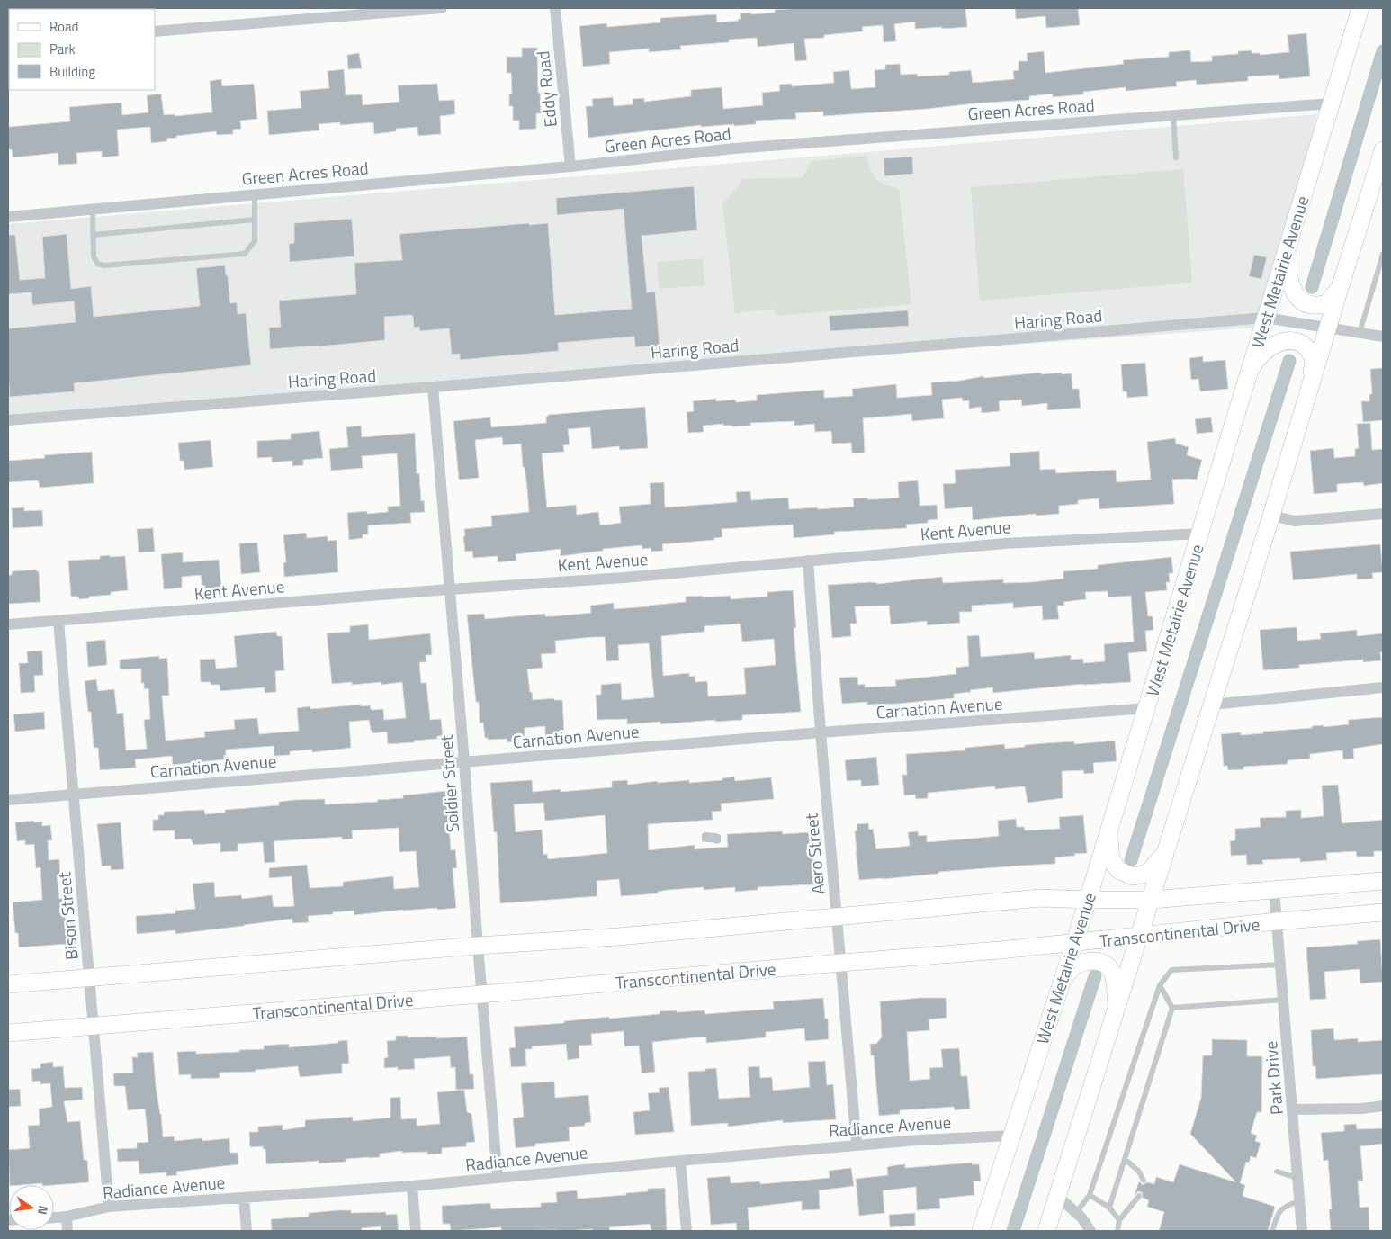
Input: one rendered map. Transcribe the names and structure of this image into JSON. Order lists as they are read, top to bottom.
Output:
{
  "streets": {
    "main road": ["West Metairie Avenue", "Transcontinental Drive"],
    "street": [
      "Eddy Road",
      "Green Acres Road",
      "Haring Road",
      "Kent Avenue",
      "Carnation Avenue",
      "Soldier Street",
      "Aero Street",
      "Bison Street",
      "Park Drive",
      "Radiance Avenue"
    ]
  },
  "crossings": [
    ["Eddy Road", "Green Acres Road"],
    ["Green Acres Road", "West Metairie Avenue"],
    ["West Metairie Avenue", "Haring Road"],
    ["West Metairie Avenue", "Kent Avenue"],
    ["West Metairie Avenue", "Carnation Avenue"],
    ["West Metairie Avenue", "Transcontinental Drive"],
    ["West Metairie Avenue", "Radiance Avenue"],
    ["Haring Road", "Soldier Street"],
    ["Kent Avenue", "Soldier Street"],
    ["Kent Avenue", "Aero Street"],
    ["Kent Avenue", "Bison Street"],
    ["Carnation Avenue", "Soldier Street"],
    ["Carnation Avenue", "Aero Street"],
    ["Carnation Avenue", "Bison Street"],
    ["Soldier Street", "Transcontinental Drive"],
    ["Soldier Street", "Radiance Avenue"],
    ["Aero Street", "Transcontinental Drive"],
    ["Aero Street", "Radiance Avenue"],
    ["Bison Street", "Transcontinental Drive"],
    ["Bison Street", "Radiance Avenue"],
    ["Transcontinental Drive", "Park Drive"]
  ],
  "legend": ["Road", "Park", "Building"],
  "north": "right"
}
